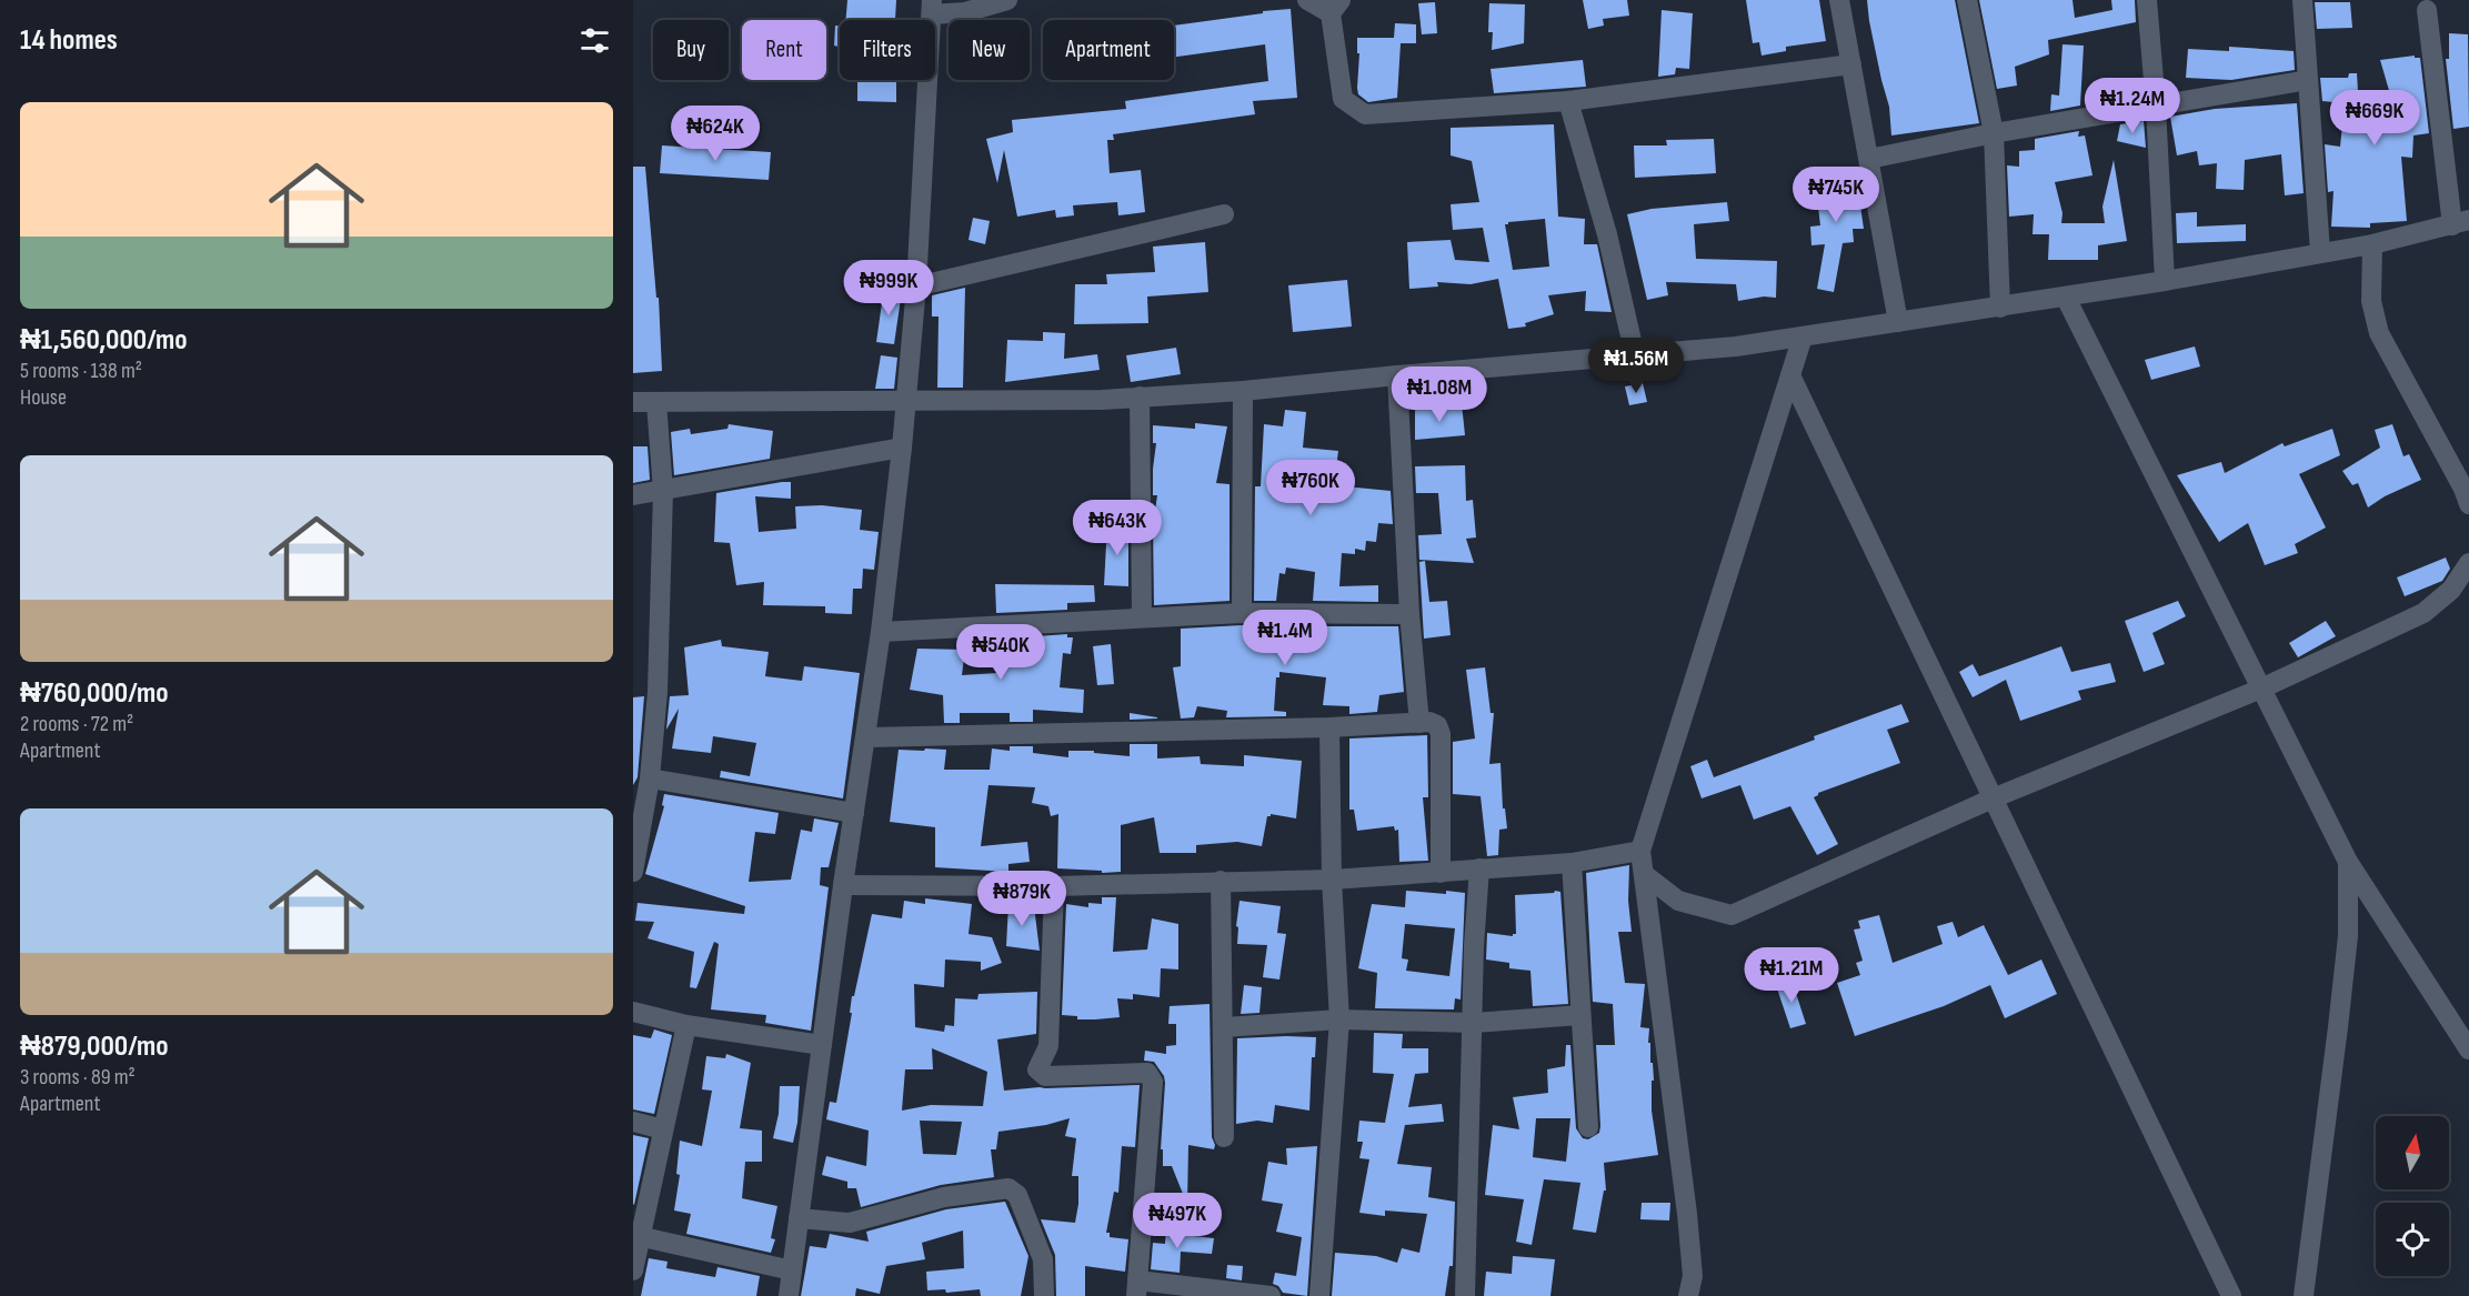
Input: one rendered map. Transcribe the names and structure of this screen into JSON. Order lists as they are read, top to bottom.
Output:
{
  "north": "top",
  "page": {
    "heading": "14 homes",
    "chip": [
      "Buy",
      "Rent",
      "Filters",
      "New",
      "Apartment"
    ],
    "price": [
      "₦1.24M",
      "₦669K",
      "₦624K",
      "₦745K",
      "₦999K",
      "₦1.56M",
      "₦1.08M",
      "₦760K",
      "₦643K",
      "₦1.4M",
      "₦540K",
      "₦879K",
      "₦1.21M",
      "₦497K"
    ],
    "list": [
      {
        "name": "₦1,560,000/mo",
        "note": "5 rooms · 138 m² · House"
      },
      {
        "name": "₦760,000/mo",
        "note": "2 rooms · 72 m² · Apartment"
      },
      {
        "name": "₦879,000/mo",
        "note": "3 rooms · 89 m² · Apartment"
      }
    ]
  }
}
